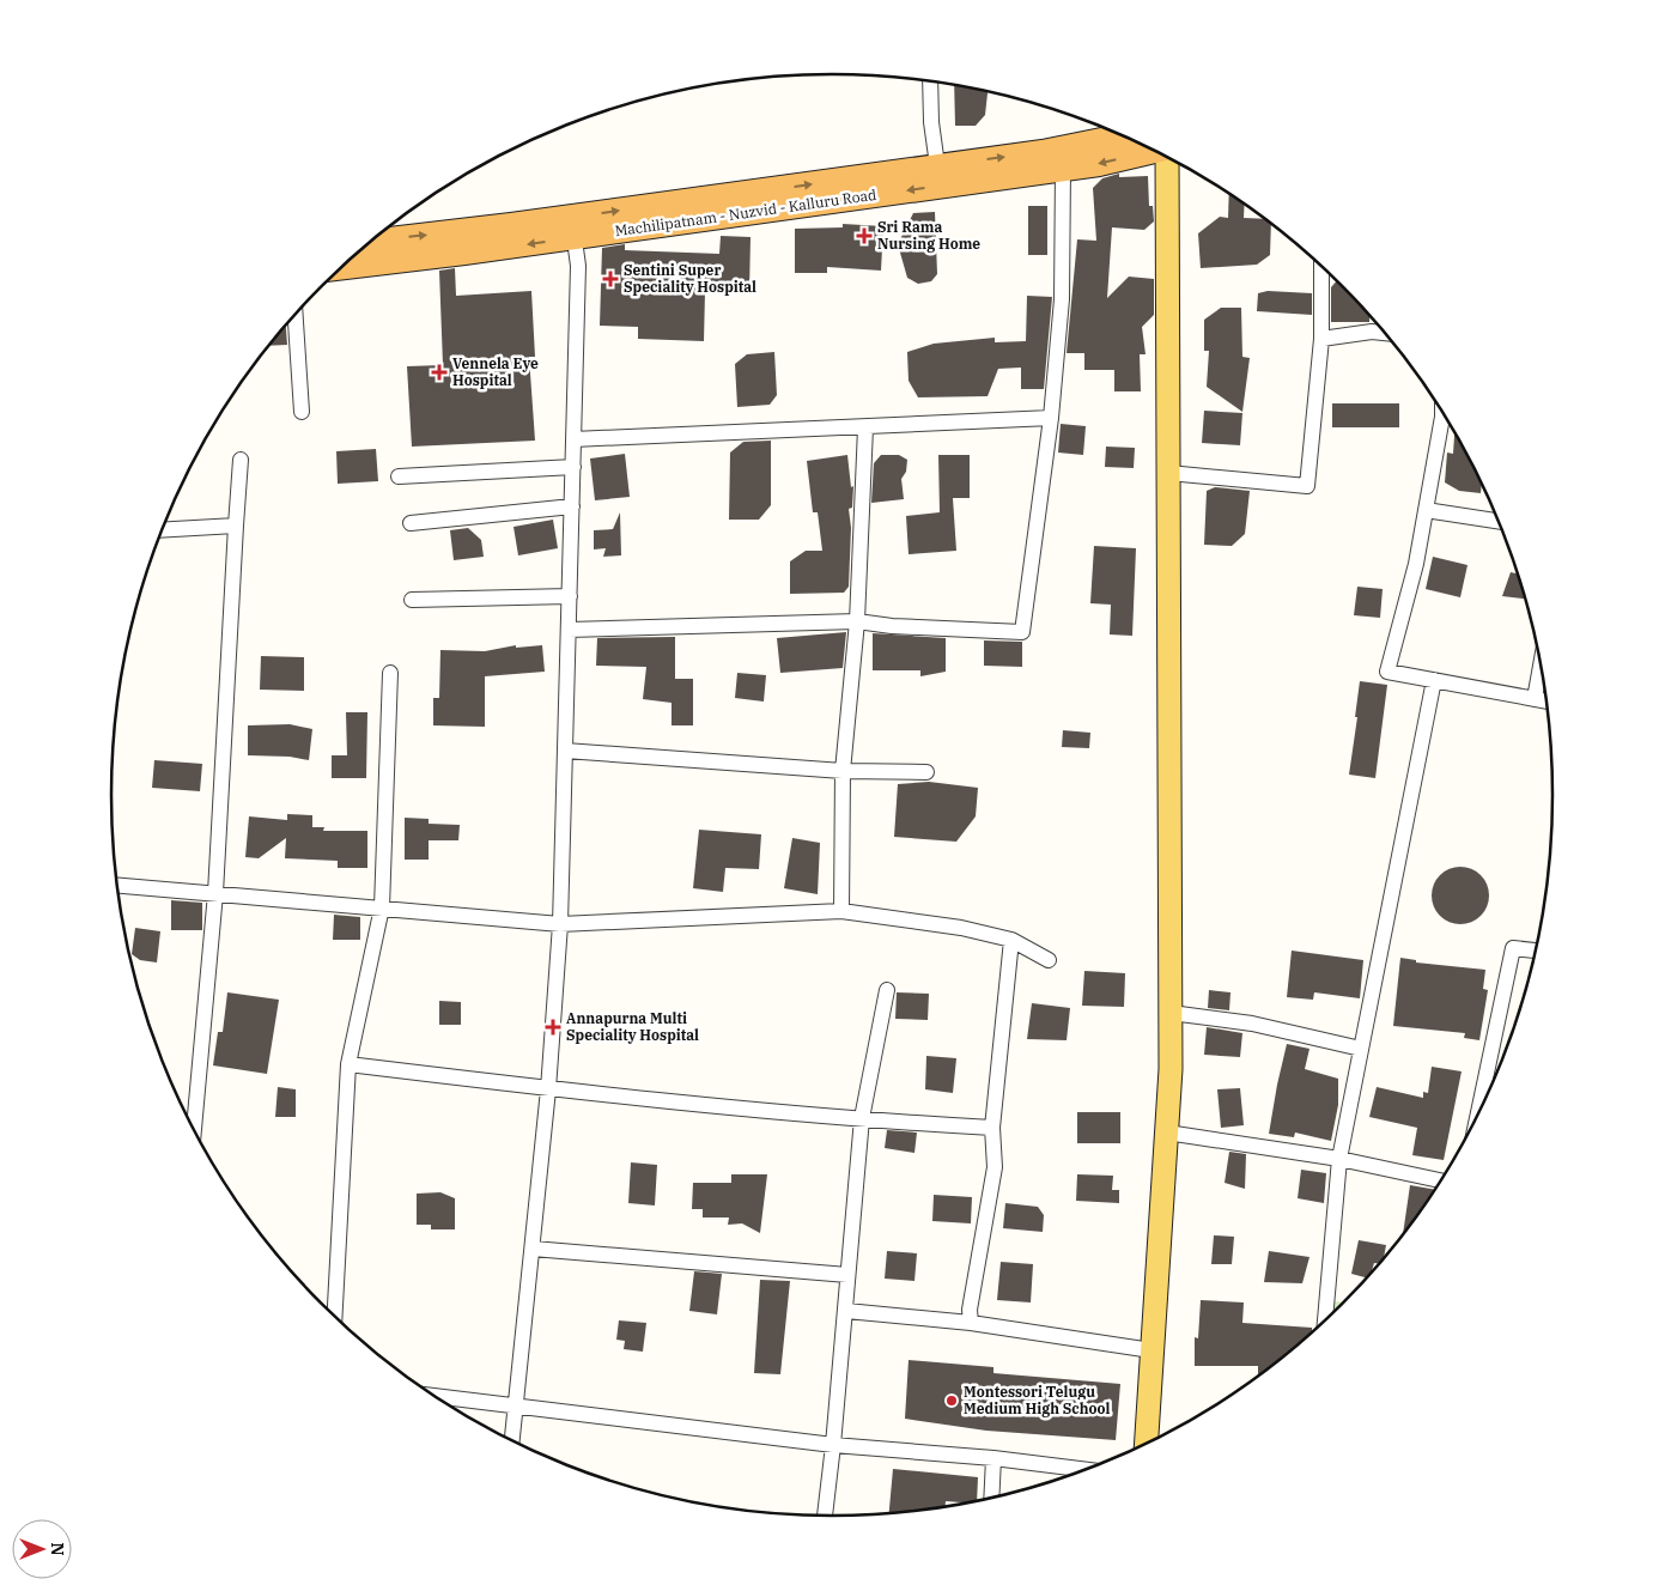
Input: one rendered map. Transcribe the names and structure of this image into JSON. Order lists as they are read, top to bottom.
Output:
{
  "streets": {
    "highway": ["Machilipatnam - Nuzvid - Kalluru Road"]
  },
  "places": {
    "health": [
      "Sri Rama Nursing Home",
      "Sentini Super Speciality Hospital",
      "Vennela Eye Hospital",
      "Annapurna Multi Speciality Hospital"
    ],
    "other": ["Montessori Telugu Medium High School"]
  },
  "north": "right"
}
